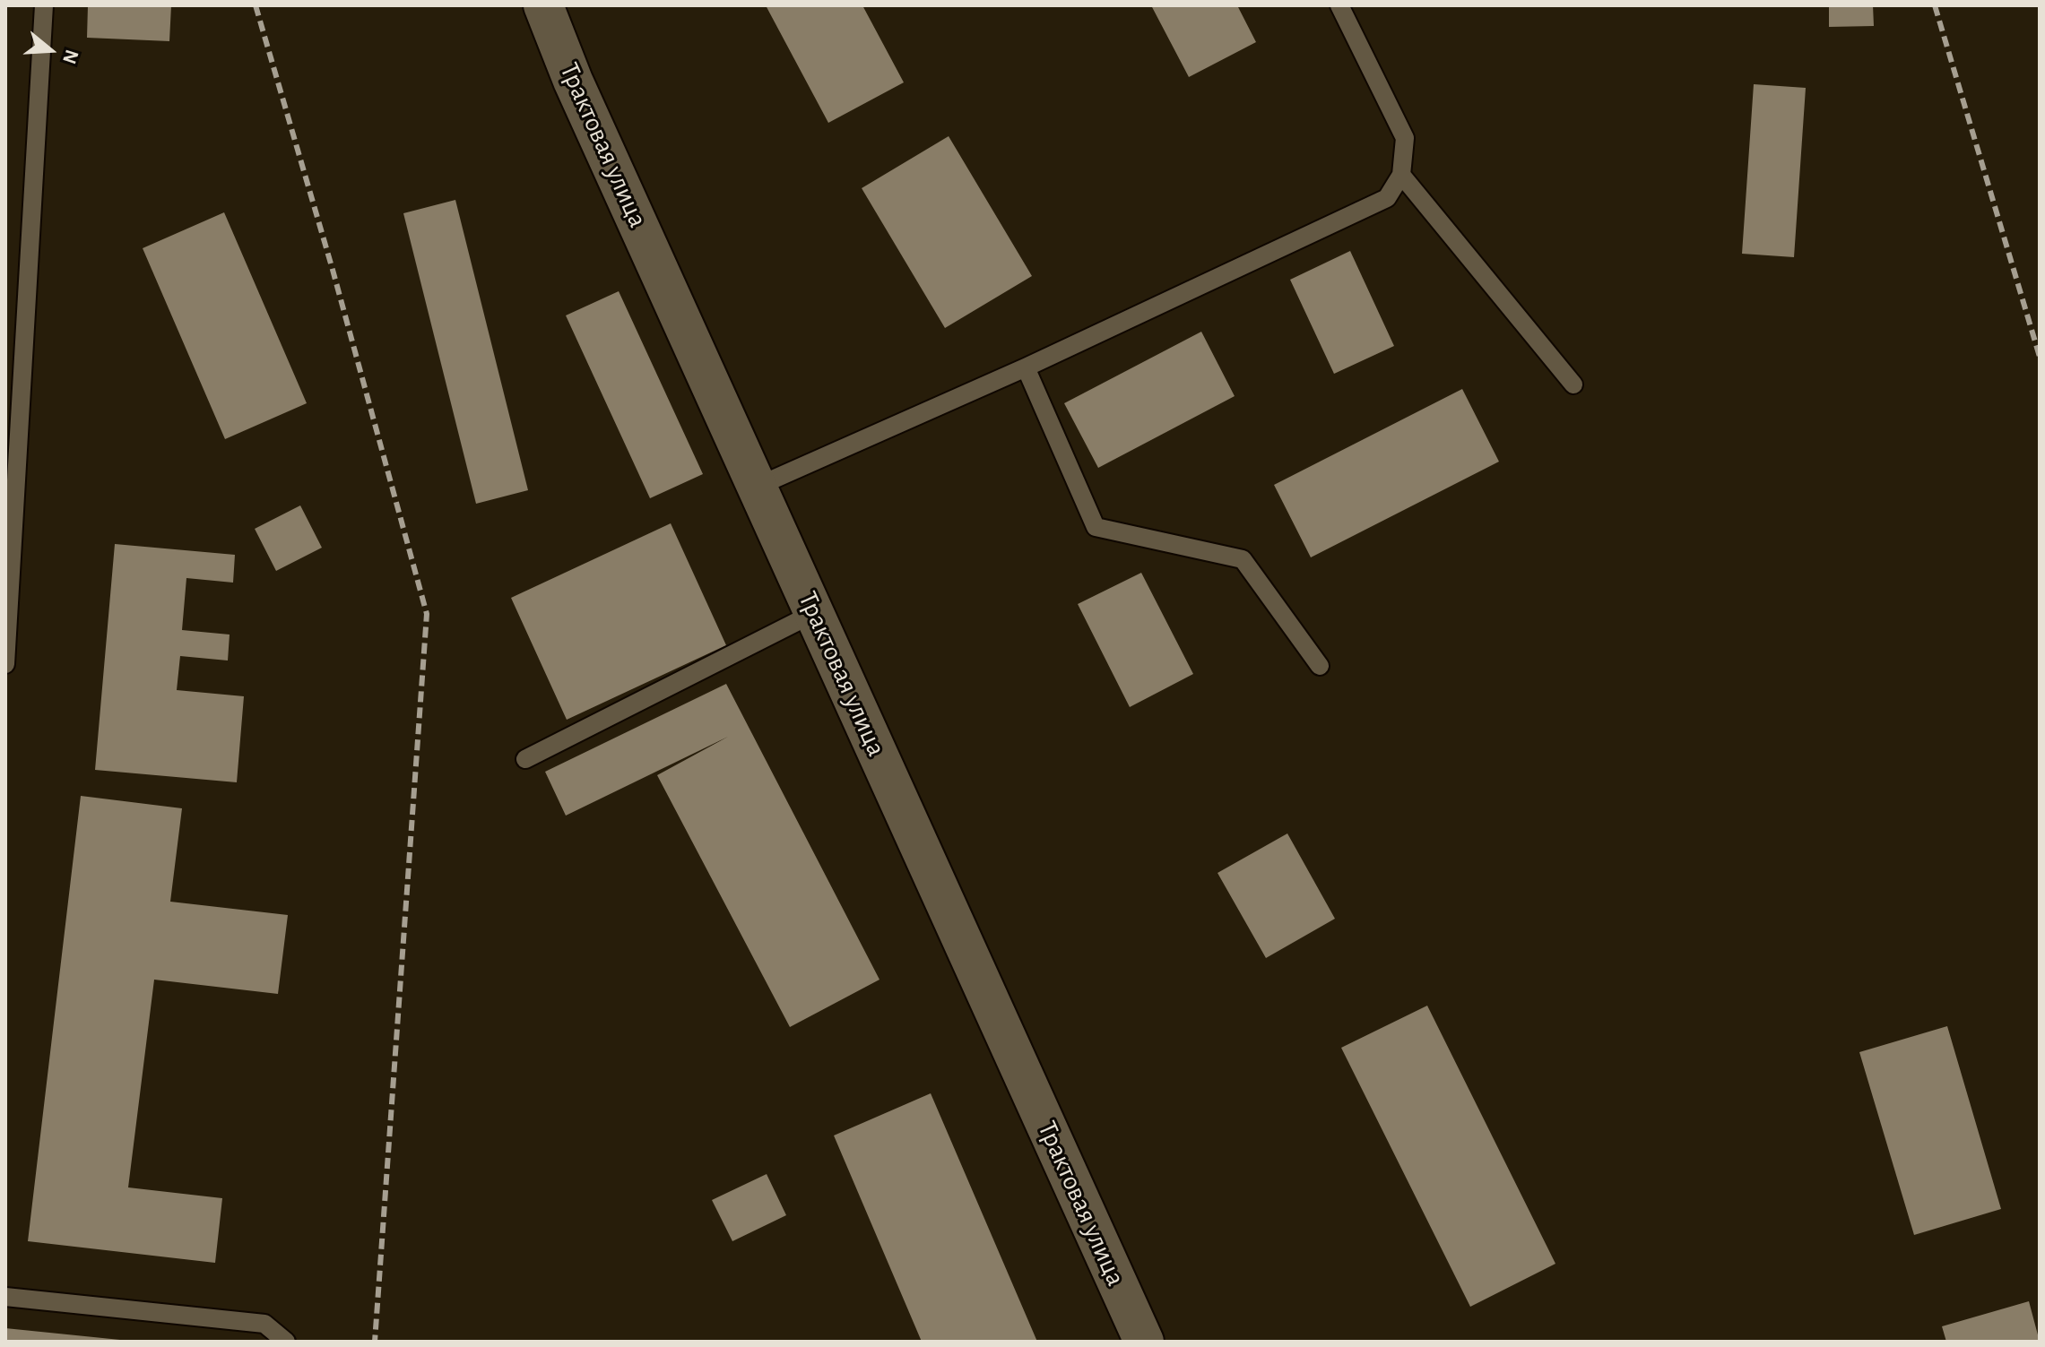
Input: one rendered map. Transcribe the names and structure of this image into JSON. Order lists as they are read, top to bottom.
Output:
{
  "streets": {
    "main road": ["Трактовая улица"]
  },
  "north": "right"
}
